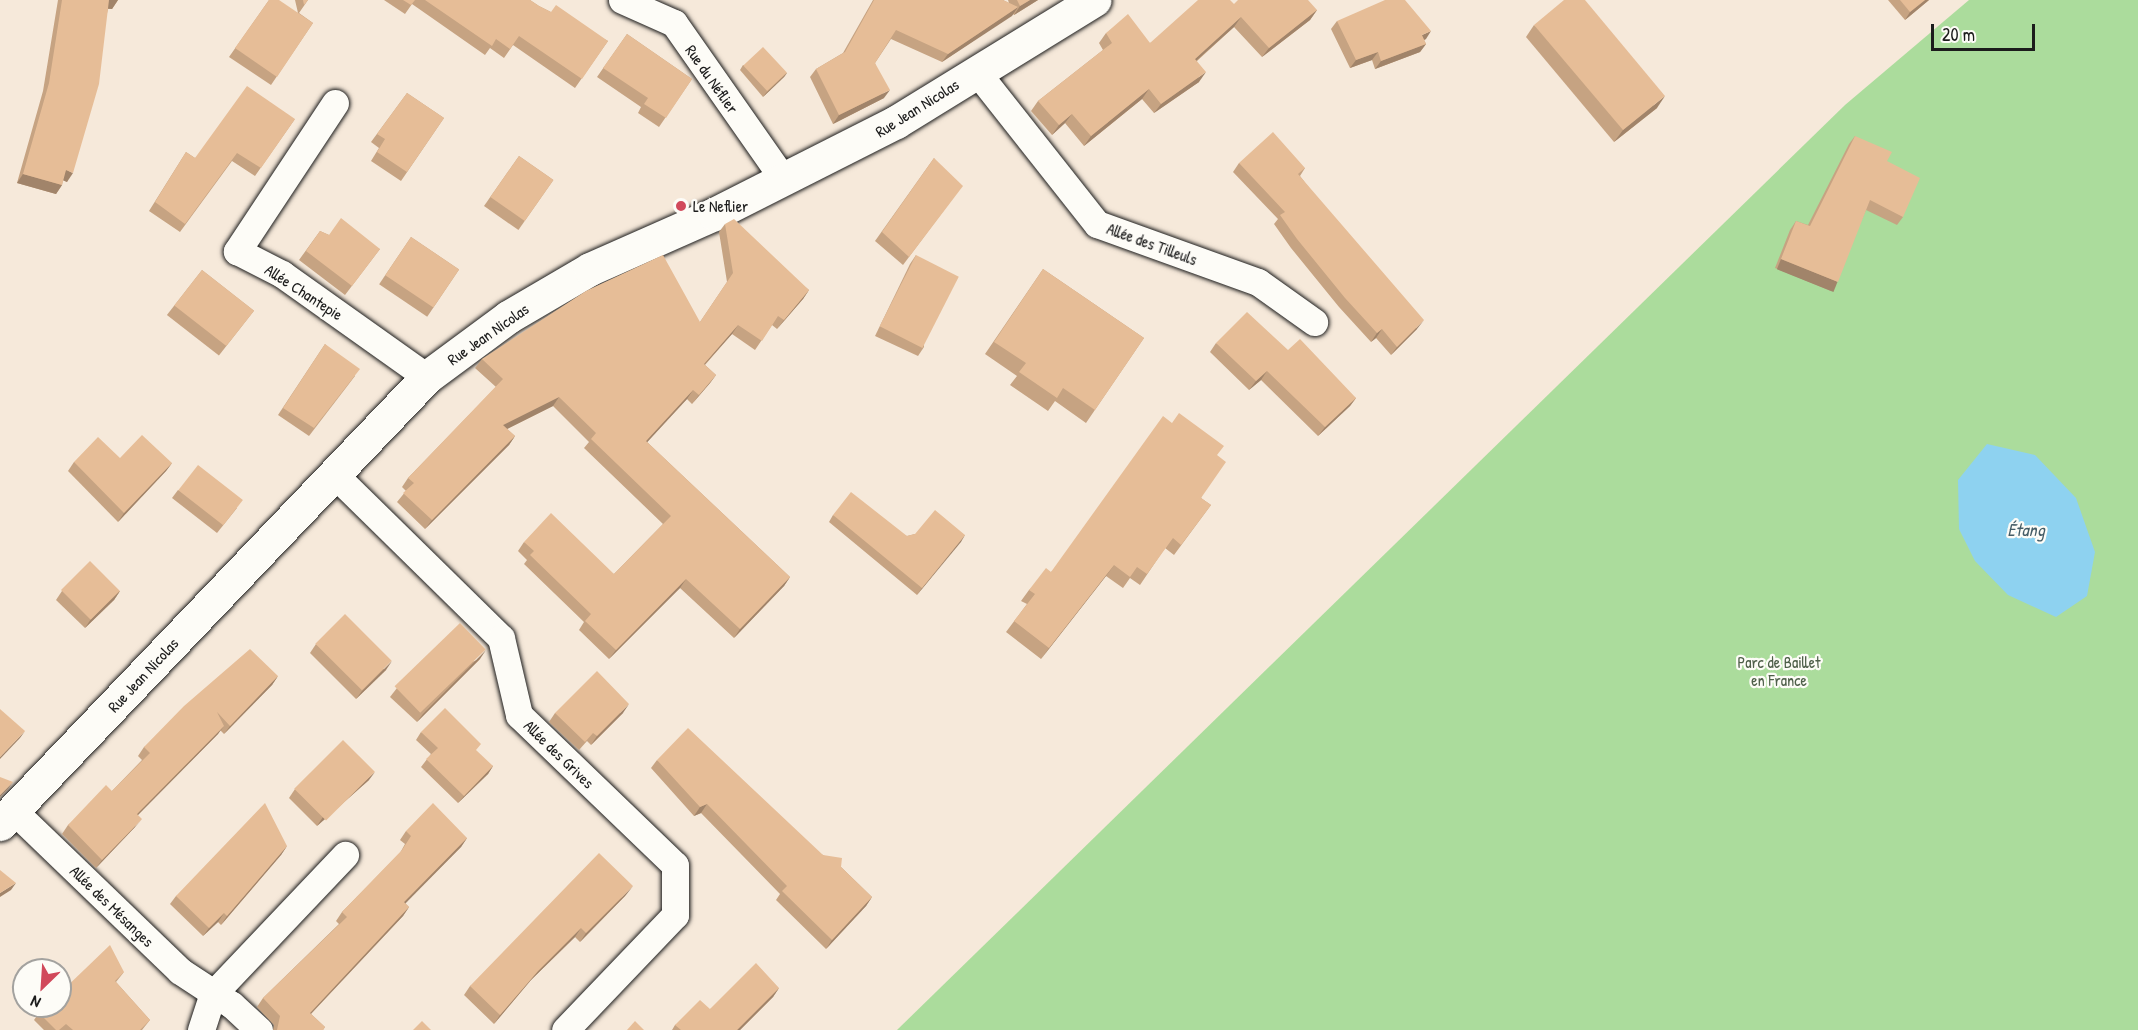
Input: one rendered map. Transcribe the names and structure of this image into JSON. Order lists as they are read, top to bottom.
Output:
{
  "streets": {
    "street": [
      "Rue du Néflier",
      "Rue Jean Nicolas",
      "Allée des Tilleuls",
      "Allée Chantepie",
      "Allée des Grives",
      "Allée des Mésanges"
    ]
  },
  "crossings": [
    ["Rue du Néflier", "Rue Jean Nicolas"],
    ["Rue Jean Nicolas", "Allée des Tilleuls"],
    ["Rue Jean Nicolas", "Allée Chantepie"],
    ["Rue Jean Nicolas", "Allée des Grives"],
    ["Rue Jean Nicolas", "Allée des Mésanges"]
  ],
  "water": ["Étang"],
  "parks": ["Parc de Baillet en France"],
  "places": ["Le Neflier"],
  "scale_bar": "20 m",
  "north": "bottom left"
}
